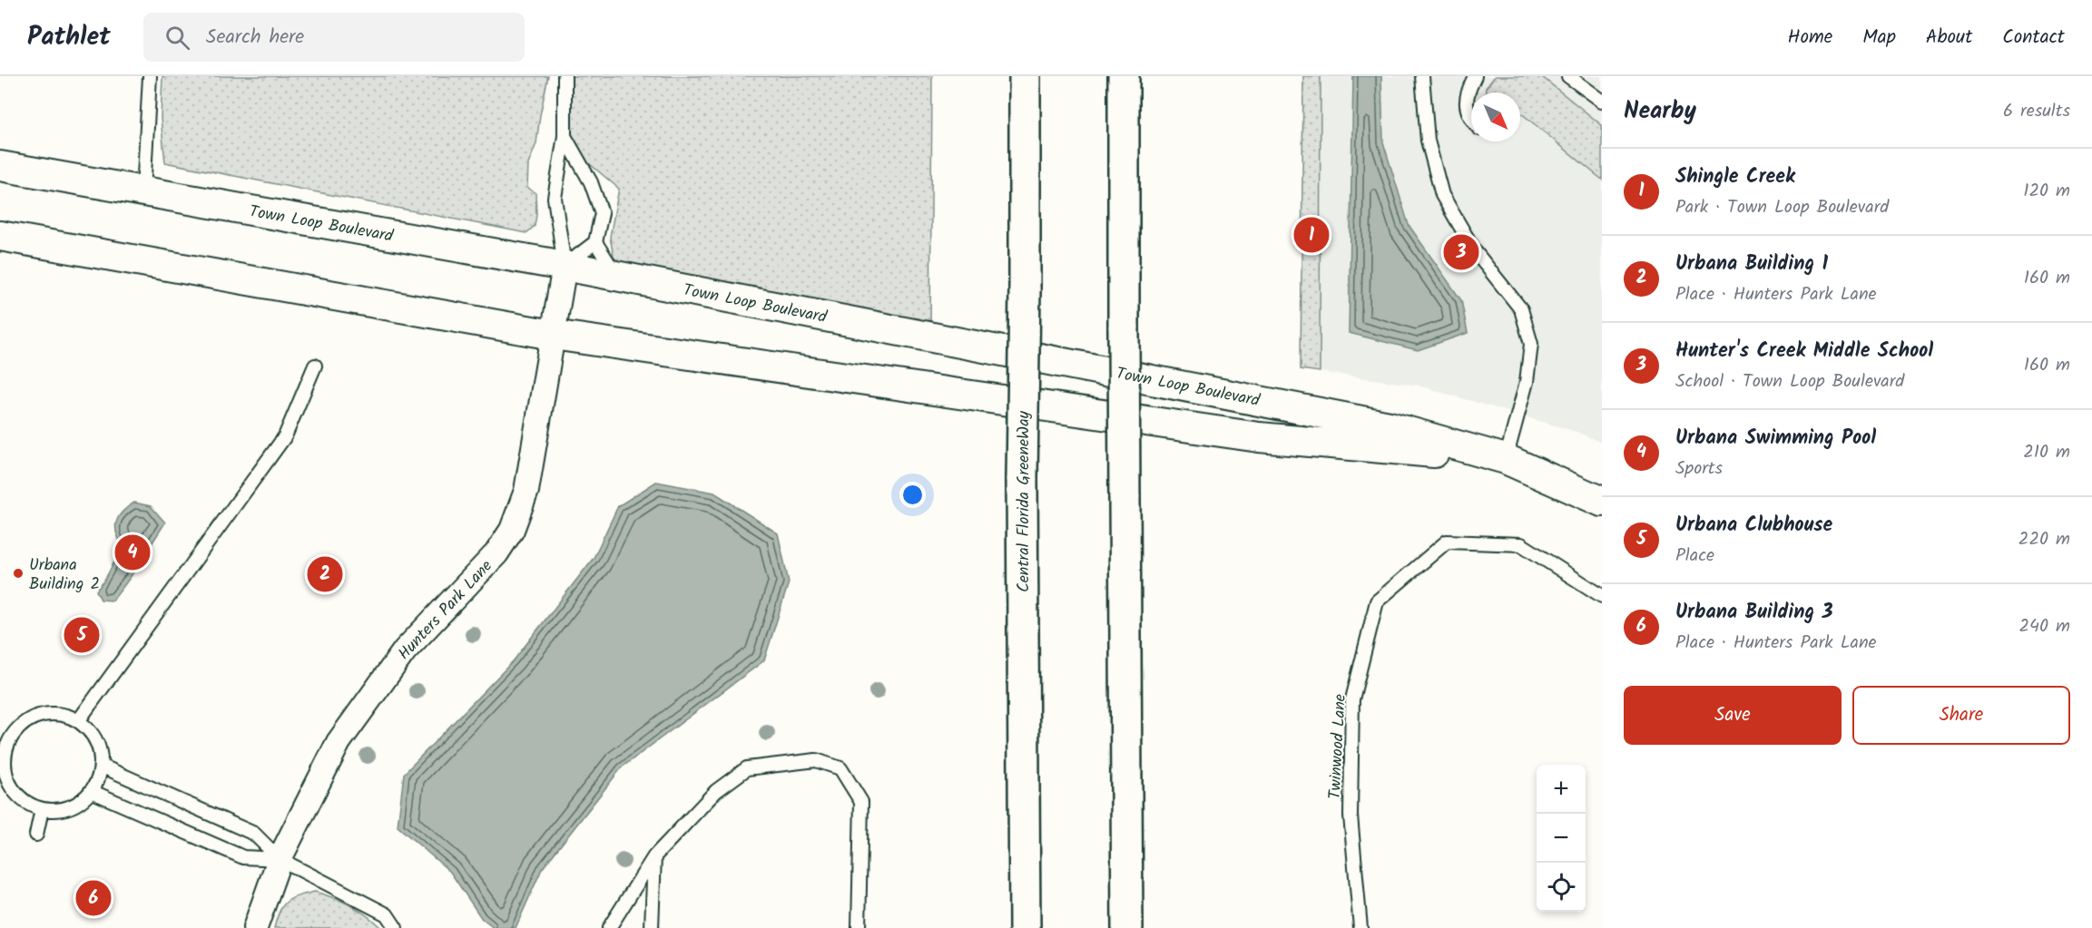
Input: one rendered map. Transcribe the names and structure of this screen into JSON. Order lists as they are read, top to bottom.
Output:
{
  "streets": {
    "highway": ["Central Florida GreeneWay"],
    "street": ["Town Loop Boulevard", "Hunters Park Lane"],
    "lane": ["Twinwood Lane"]
  },
  "crossings": [
    ["Town Loop Boulevard", "Hunters Park Lane"]
  ],
  "places": ["Urbana Building 2"],
  "north": "bottom right",
  "page": {
    "header": "Pathlet",
    "search": "Search here",
    "nav": [
      "Home",
      "Map",
      "About",
      "Contact"
    ],
    "heading": ["Nearby", "6 results"],
    "list": [
      {
        "mark": "1",
        "name": "Shingle Creek",
        "note": "Park · Town Loop Boulevard",
        "value": "120 m"
      },
      {
        "mark": "2",
        "name": "Urbana Building 1",
        "note": "Place · Hunters Park Lane",
        "value": "160 m"
      },
      {
        "mark": "3",
        "name": "Hunter's Creek Middle School",
        "note": "School · Town Loop Boulevard",
        "value": "160 m"
      },
      {
        "mark": "4",
        "name": "Urbana Swimming Pool",
        "note": "Sports",
        "value": "210 m"
      },
      {
        "mark": "5",
        "name": "Urbana Clubhouse",
        "note": "Place",
        "value": "220 m"
      },
      {
        "mark": "6",
        "name": "Urbana Building 3",
        "note": "Place · Hunters Park Lane",
        "value": "240 m"
      }
    ],
    "pins": [
      "1",
      "3",
      "4",
      "2",
      "5",
      "6"
    ],
    "buttons": ["Save", "Share"],
    "map_buttons": ["+", "−"]
  }
}
